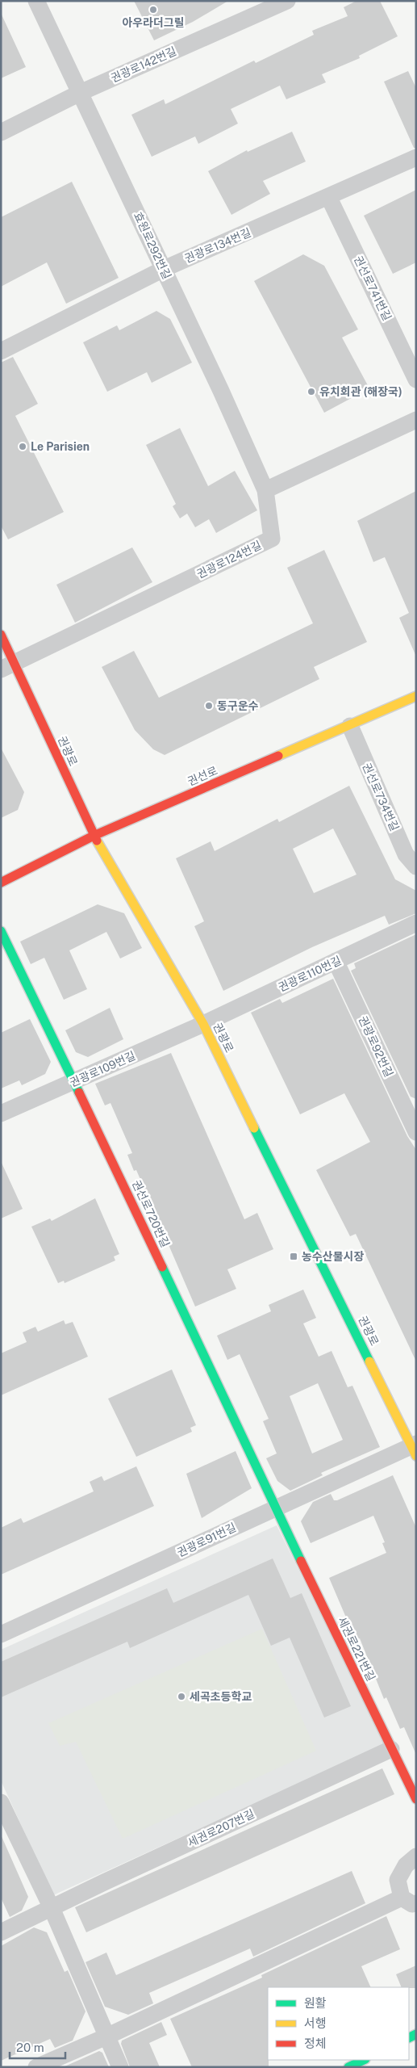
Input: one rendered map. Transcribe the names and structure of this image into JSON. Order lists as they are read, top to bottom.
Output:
{
  "streets": {
    "street": [
      "권광로142번길",
      "효원로292번길",
      "권광로134번길",
      "권선로741번길",
      "권광로124번길",
      "권광로",
      "권선로",
      "권선로734번길",
      "권광로110번길",
      "권광로92번길",
      "권광로109번길",
      "권선로720번길",
      "권광로91번길",
      "세권로221번길",
      "세권로207번길"
    ]
  },
  "crossings": [
    ["권광로142번길", "효원로292번길"],
    ["효원로292번길", "권광로134번길"],
    ["효원로292번길", "권광로124번길"],
    ["권광로134번길", "권선로741번길"],
    ["권광로124번길", "권광로"],
    ["권광로", "권선로"],
    ["권광로", "권광로110번길"],
    ["권광로", "권광로109번길"],
    ["권광로", "권광로91번길"],
    ["권선로", "권선로734번길"],
    ["권광로110번길", "권광로92번길"],
    ["권광로110번길", "권광로109번길"],
    ["권광로109번길", "권선로720번길"],
    ["권선로720번길", "권광로91번길"],
    ["권선로720번길", "세권로221번길"],
    ["권광로91번길", "세권로221번길"],
    ["세권로221번길", "세권로207번길"]
  ],
  "places": {
    "other": [
      "아우라더그릴",
      "유치회관 (해장국)",
      "Le Parisien",
      "동구운수",
      "세곡초등학교"
    ],
    "transit": ["농수산물시장"]
  },
  "legend": ["원활", "서행", "정체"],
  "scale_bar": "20 m"
}
